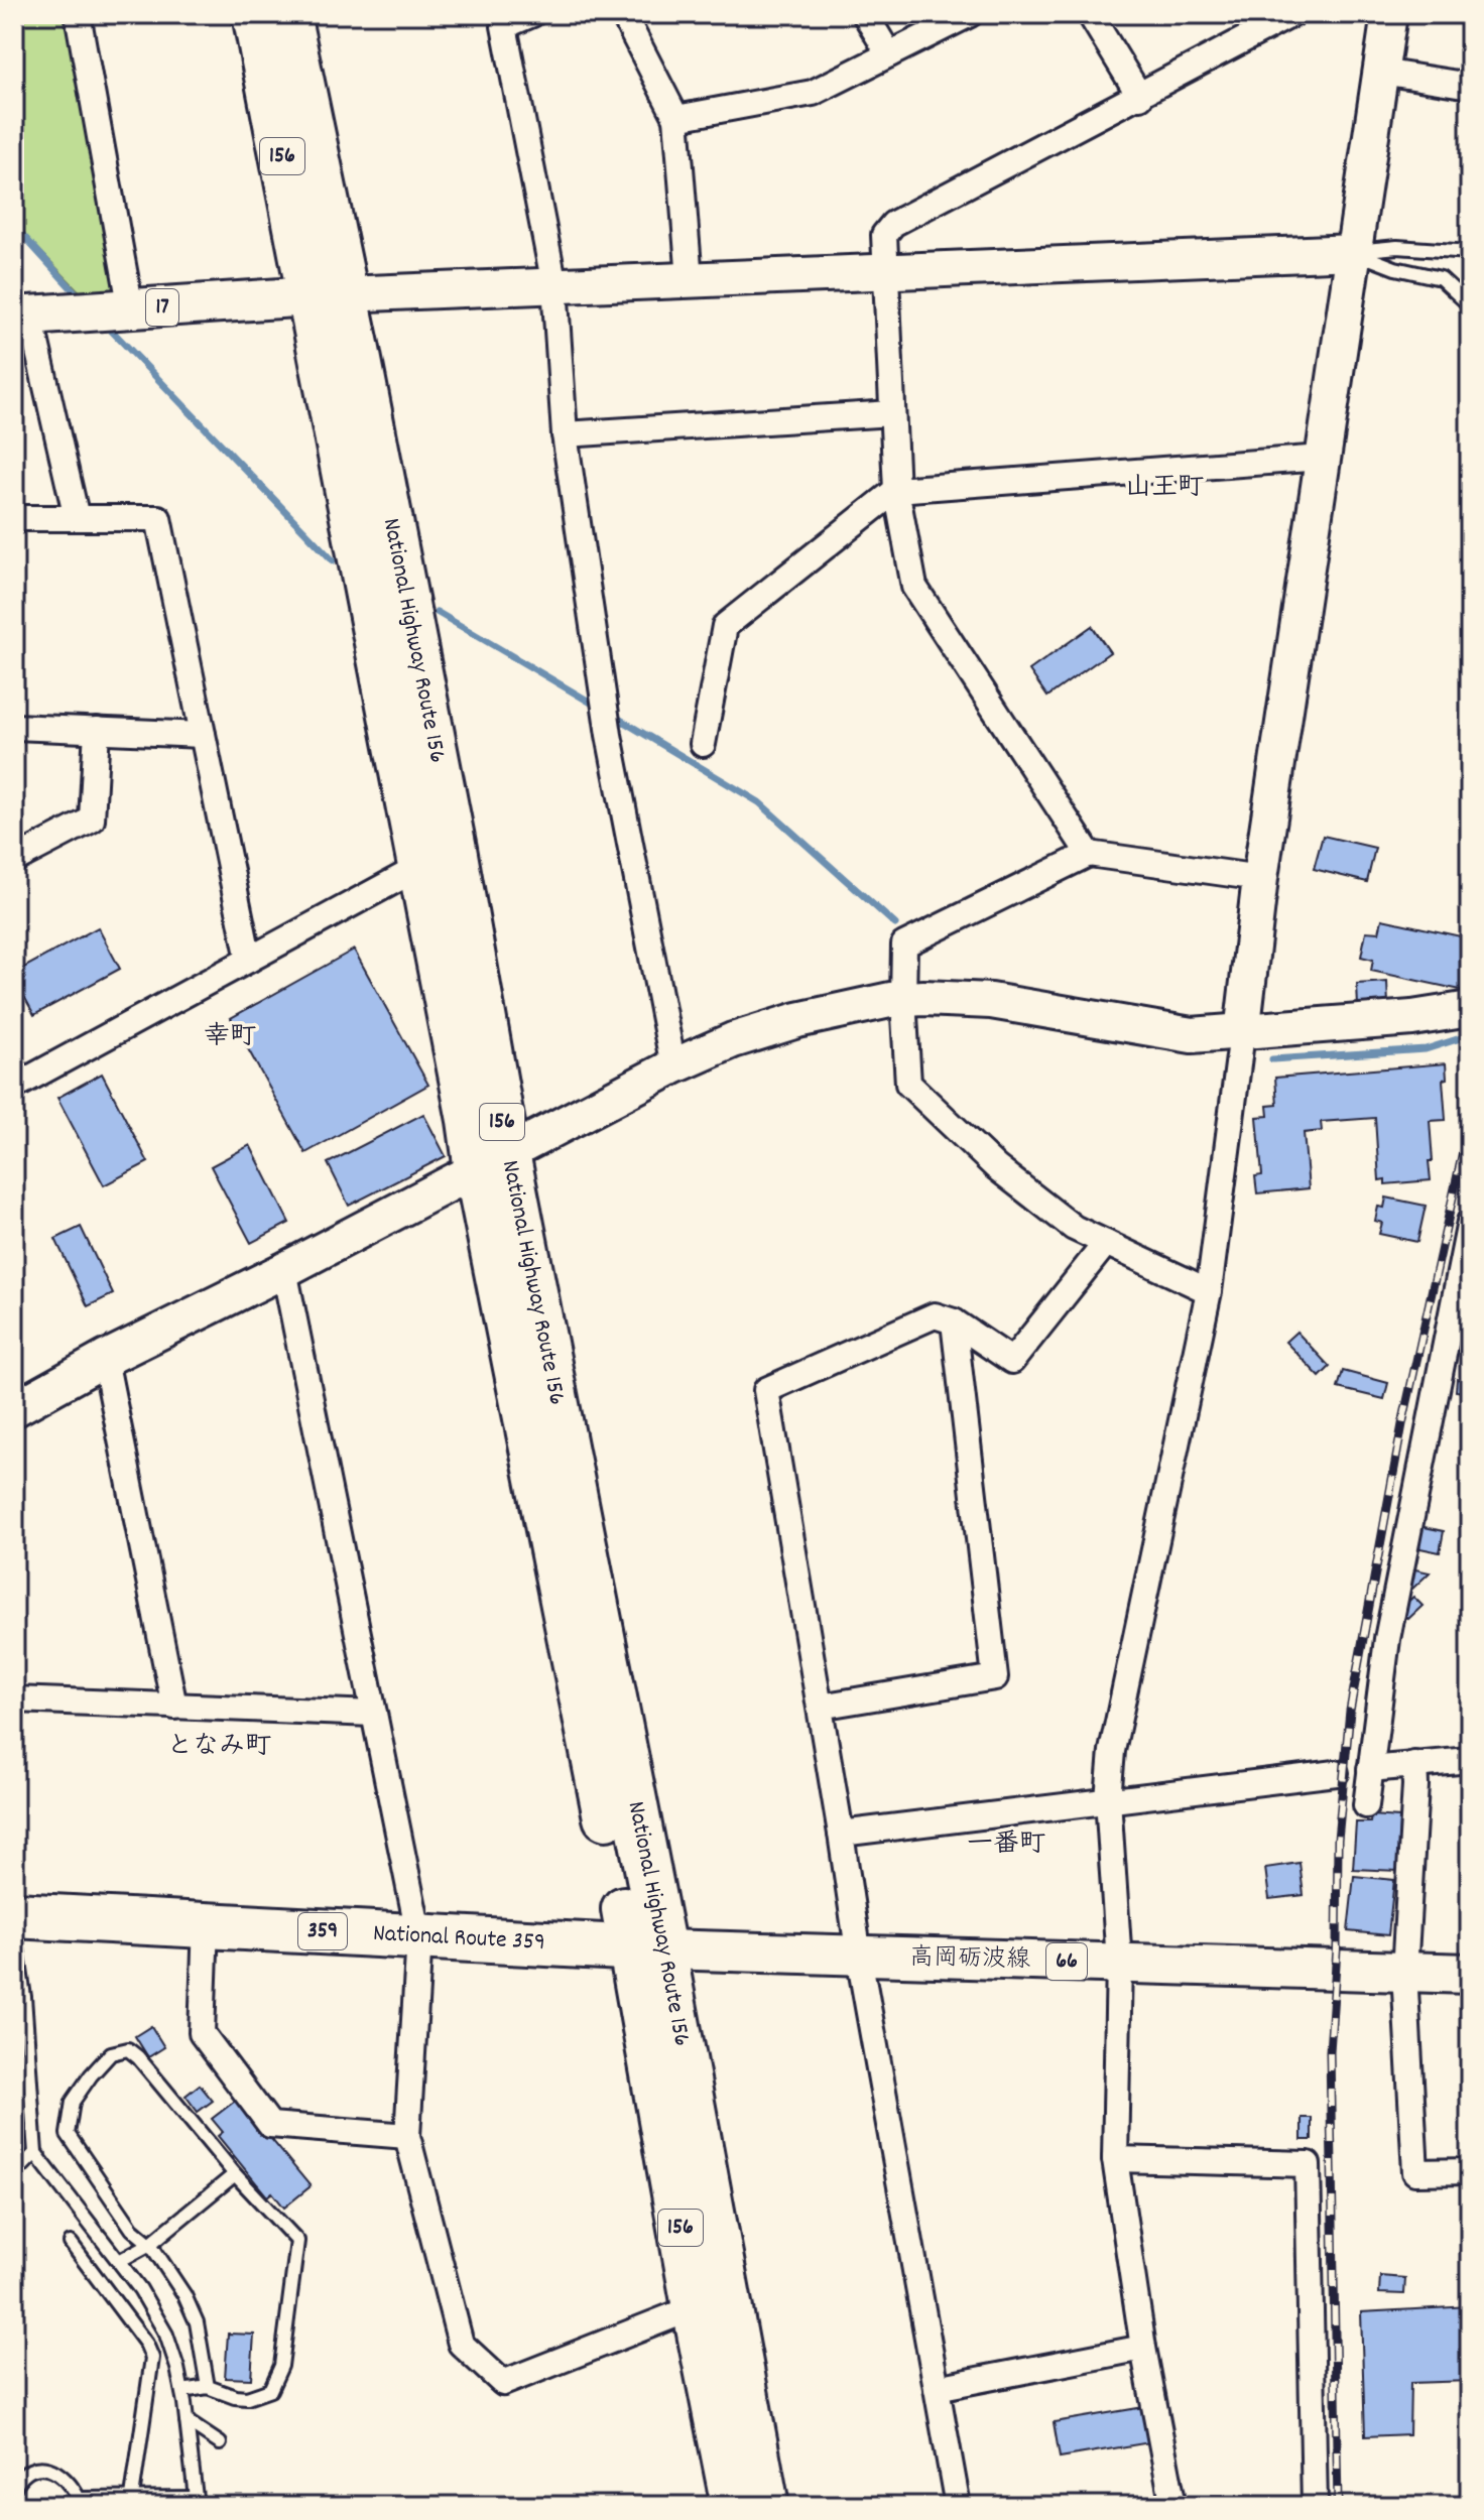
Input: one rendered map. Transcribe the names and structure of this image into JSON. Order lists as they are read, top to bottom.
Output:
{
  "streets": {
    "highway": [
      "156",
      "National Highway Route 156",
      "359",
      "National Route 359"
    ],
    "main road": ["17", "高岡砺波線", "66"]
  },
  "crossings": [
    ["17", "National Highway Route 156"],
    ["National Highway Route 156", "National Route 359"],
    ["National Highway Route 156", "高岡砺波線"],
    ["National Route 359", "高岡砺波線"]
  ],
  "districts": [
    "山王町",
    "幸町",
    "となみ町",
    "一番町"
  ]
}
